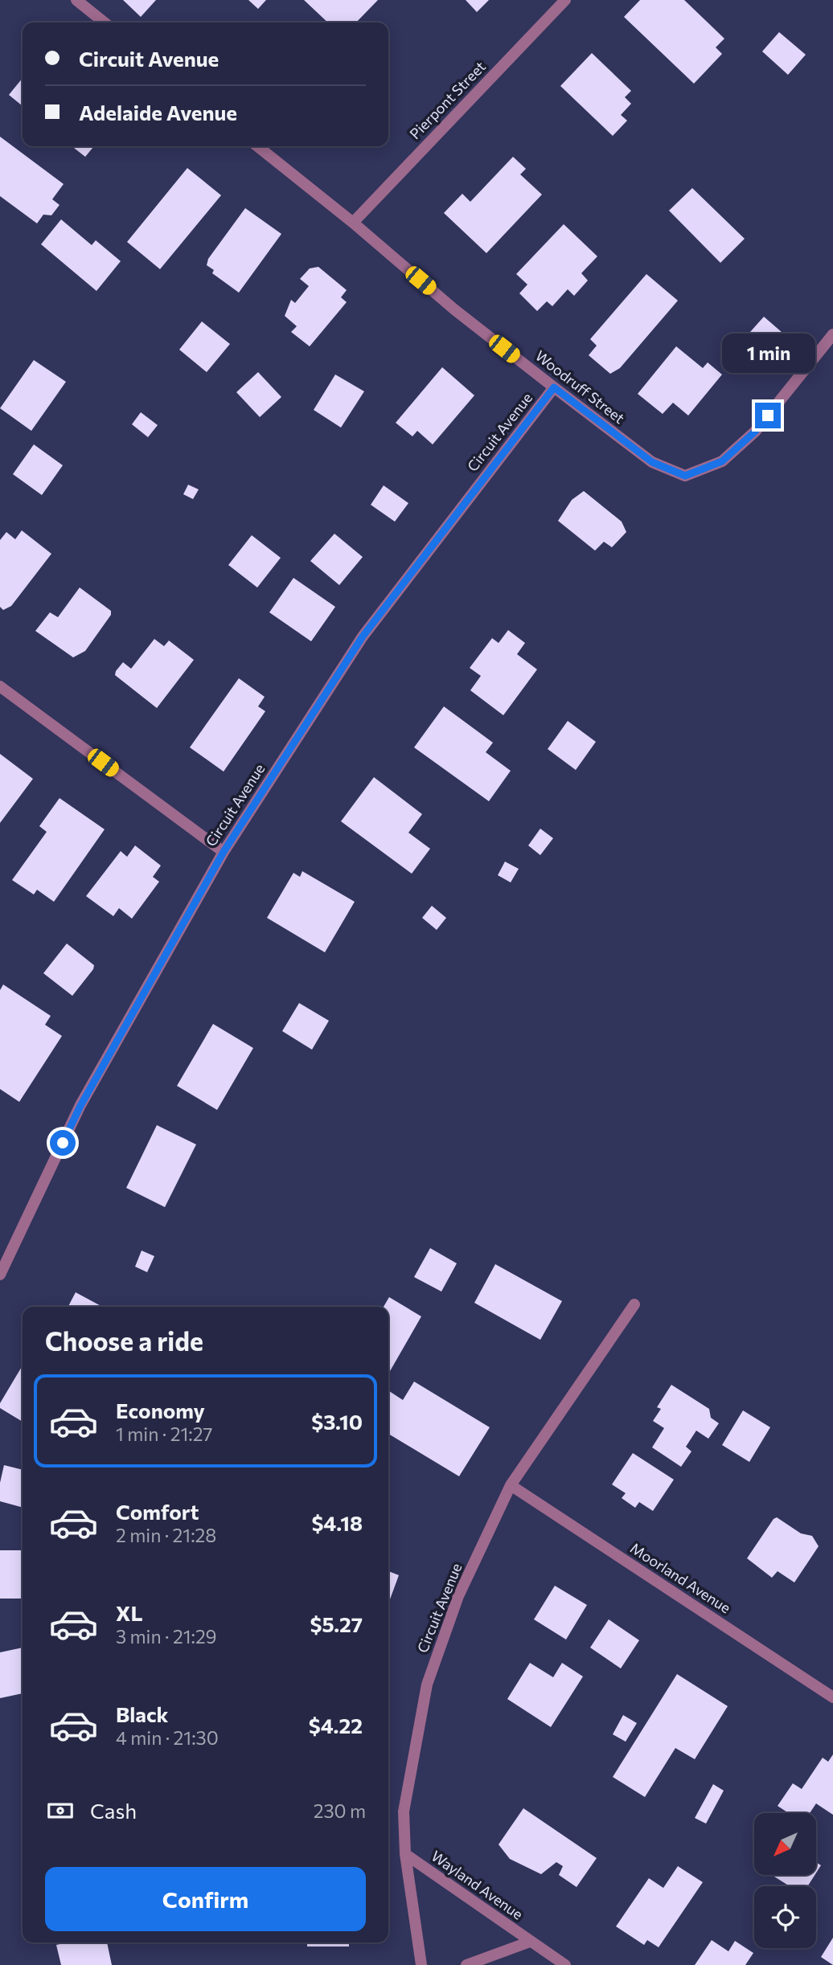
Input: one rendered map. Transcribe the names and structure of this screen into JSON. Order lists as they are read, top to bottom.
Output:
{
  "streets": {
    "street": [
      "Pierpont Street",
      "Woodruff Street",
      "Circuit Avenue",
      "Moorland Avenue",
      "Wayland Avenue"
    ]
  },
  "crossings": [
    ["Pierpont Street", "Woodruff Street"],
    ["Woodruff Street", "Circuit Avenue"],
    ["Circuit Avenue", "Moorland Avenue"],
    ["Circuit Avenue", "Wayland Avenue"]
  ],
  "north": "bottom left",
  "page": {
    "banner": ["Circuit Avenue", "Adelaide Avenue"],
    "bubble": "1 min",
    "heading": "Choose a ride",
    "list": [
      {
        "name": "Economy",
        "note": "1 min · 21:27",
        "value": "$3.10"
      },
      {
        "name": "Comfort",
        "note": "2 min · 21:28",
        "value": "$4.18"
      },
      {
        "name": "XL",
        "note": "3 min · 21:29",
        "value": "$5.27"
      },
      {
        "name": "Black",
        "note": "4 min · 21:30",
        "value": "$4.22"
      }
    ],
    "pay": ["Cash", "230 m"],
    "buttons": "Confirm"
  }
}
